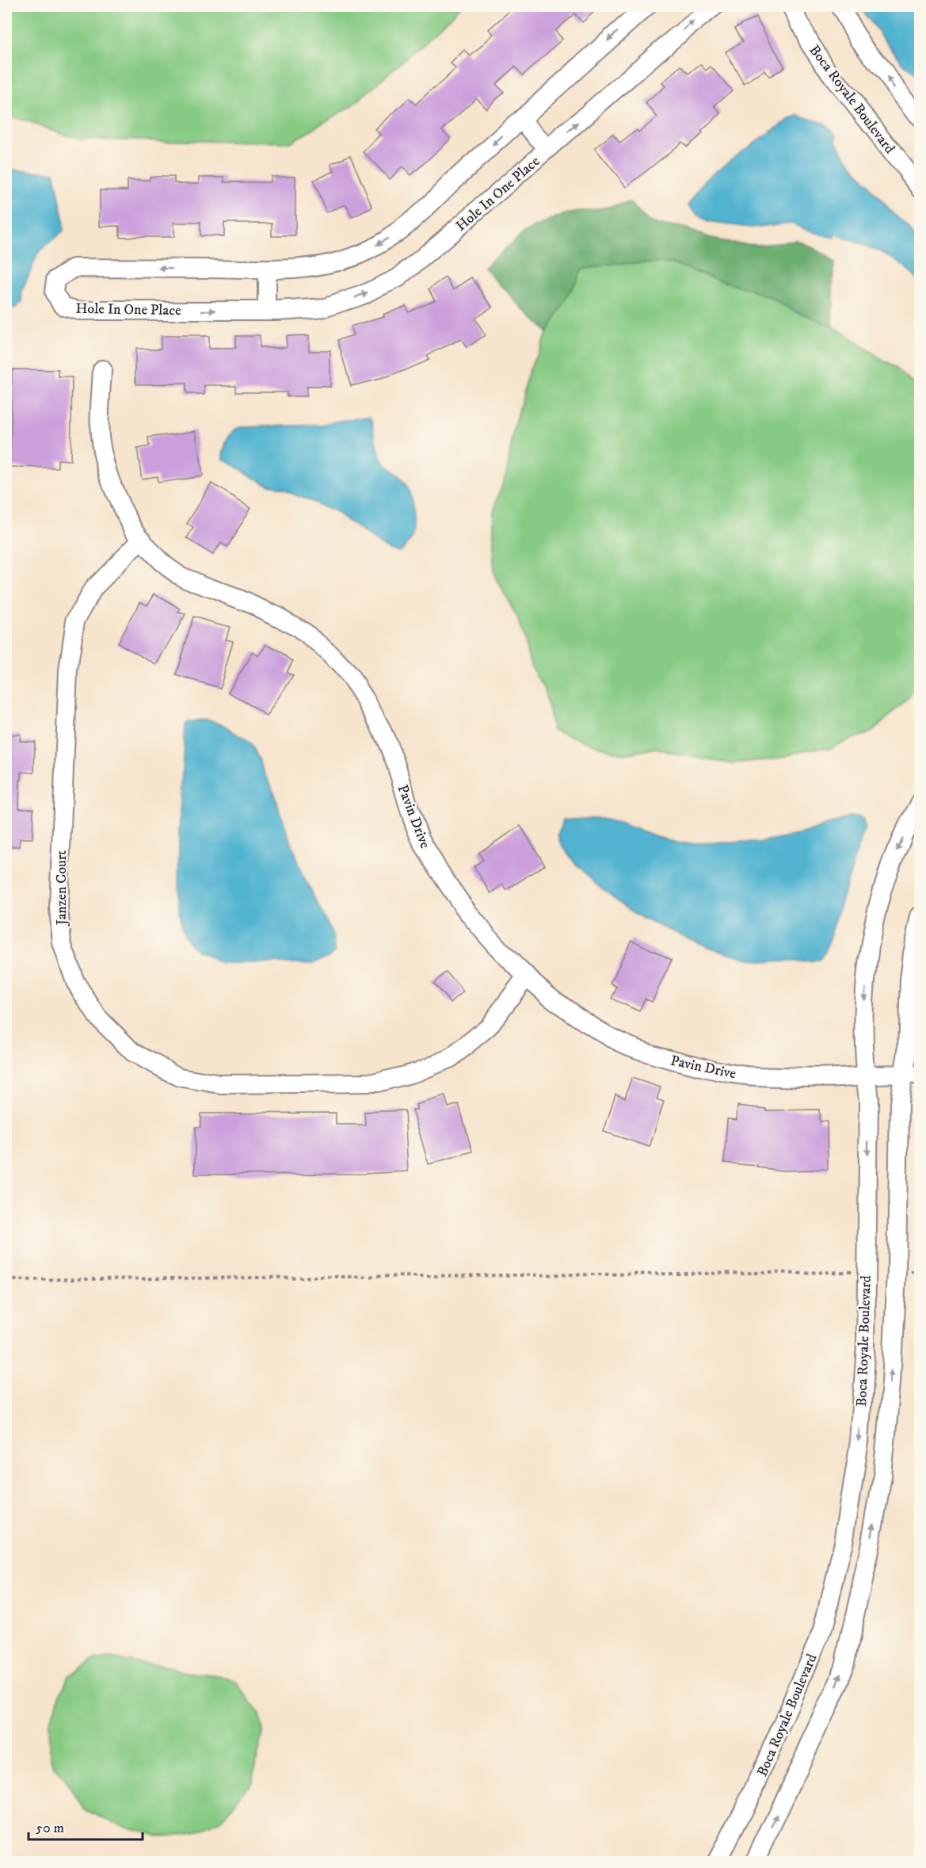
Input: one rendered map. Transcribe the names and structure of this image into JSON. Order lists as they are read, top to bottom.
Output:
{
  "streets": {
    "street": [
      "Boca Royale Boulevard",
      "Hole In One Place",
      "Pavin Drive",
      "Janzen Court"
    ]
  },
  "crossings": [
    ["Boca Royale Boulevard", "Pavin Drive"],
    ["Pavin Drive", "Janzen Court"]
  ],
  "scale_bar": "50 m"
}
